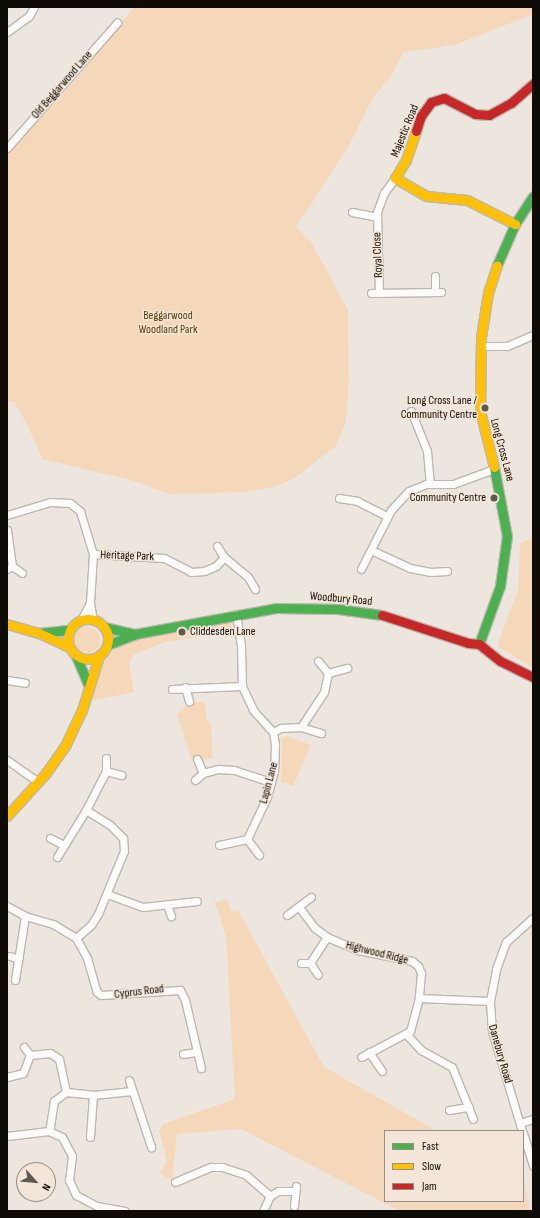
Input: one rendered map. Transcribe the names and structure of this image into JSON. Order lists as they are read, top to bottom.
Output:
{
  "streets": {
    "street": [
      "Old Beggarwood Lane",
      "Majestic Road",
      "Royal Close",
      "Long Cross Lane",
      "Heritage Park",
      "Woodbury Road",
      "Lapin Lane",
      "Highwood Ridge",
      "Cyprus Road",
      "Danebury Road"
    ]
  },
  "crossings": [
    ["Majestic Road", "Royal Close"],
    ["Long Cross Lane", "Woodbury Road"],
    ["Heritage Park", "Woodbury Road"]
  ],
  "parks": ["Beggarwood Woodland Park"],
  "places": ["Long Cross Lane / Community Centre", "Community Centre", "Cliddesden Lane"],
  "legend": ["Fast", "Slow", "Jam"],
  "north": "bottom right"
}
